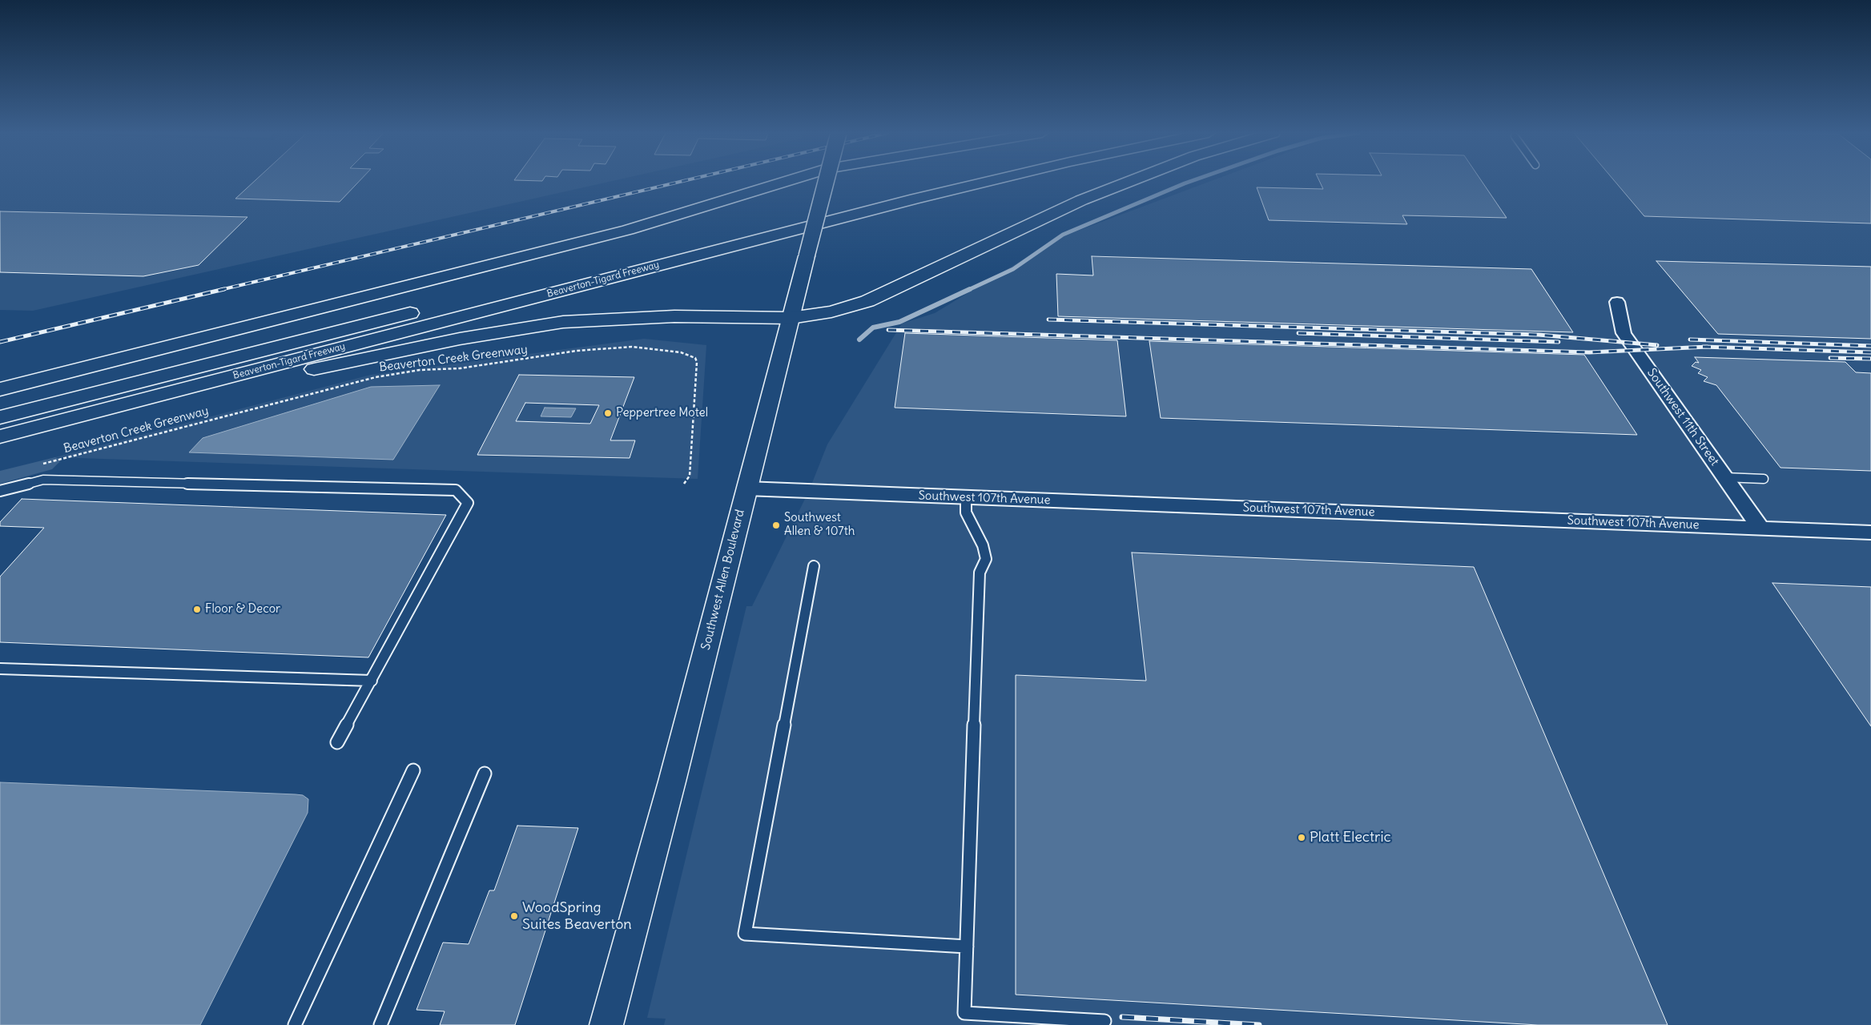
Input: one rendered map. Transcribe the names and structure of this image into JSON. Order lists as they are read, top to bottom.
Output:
{
  "streets": {
    "main road": ["Beaverton-Tigard Freeway", "Southwest Allen Boulevard"],
    "street": ["Southwest 11th Street", "Southwest 107th Avenue"],
    "path": ["Beaverton Creek Greenway"]
  },
  "crossings": [
    ["Southwest 11th Street", "Southwest 107th Avenue"],
    ["Southwest 107th Avenue", "Southwest Allen Boulevard"]
  ],
  "places": [
    "Peppertree Motel",
    "Southwest Allen & 107th",
    "Floor & Decor",
    "Platt Electric",
    "WoodSpring Suites Beaverton"
  ]
}
